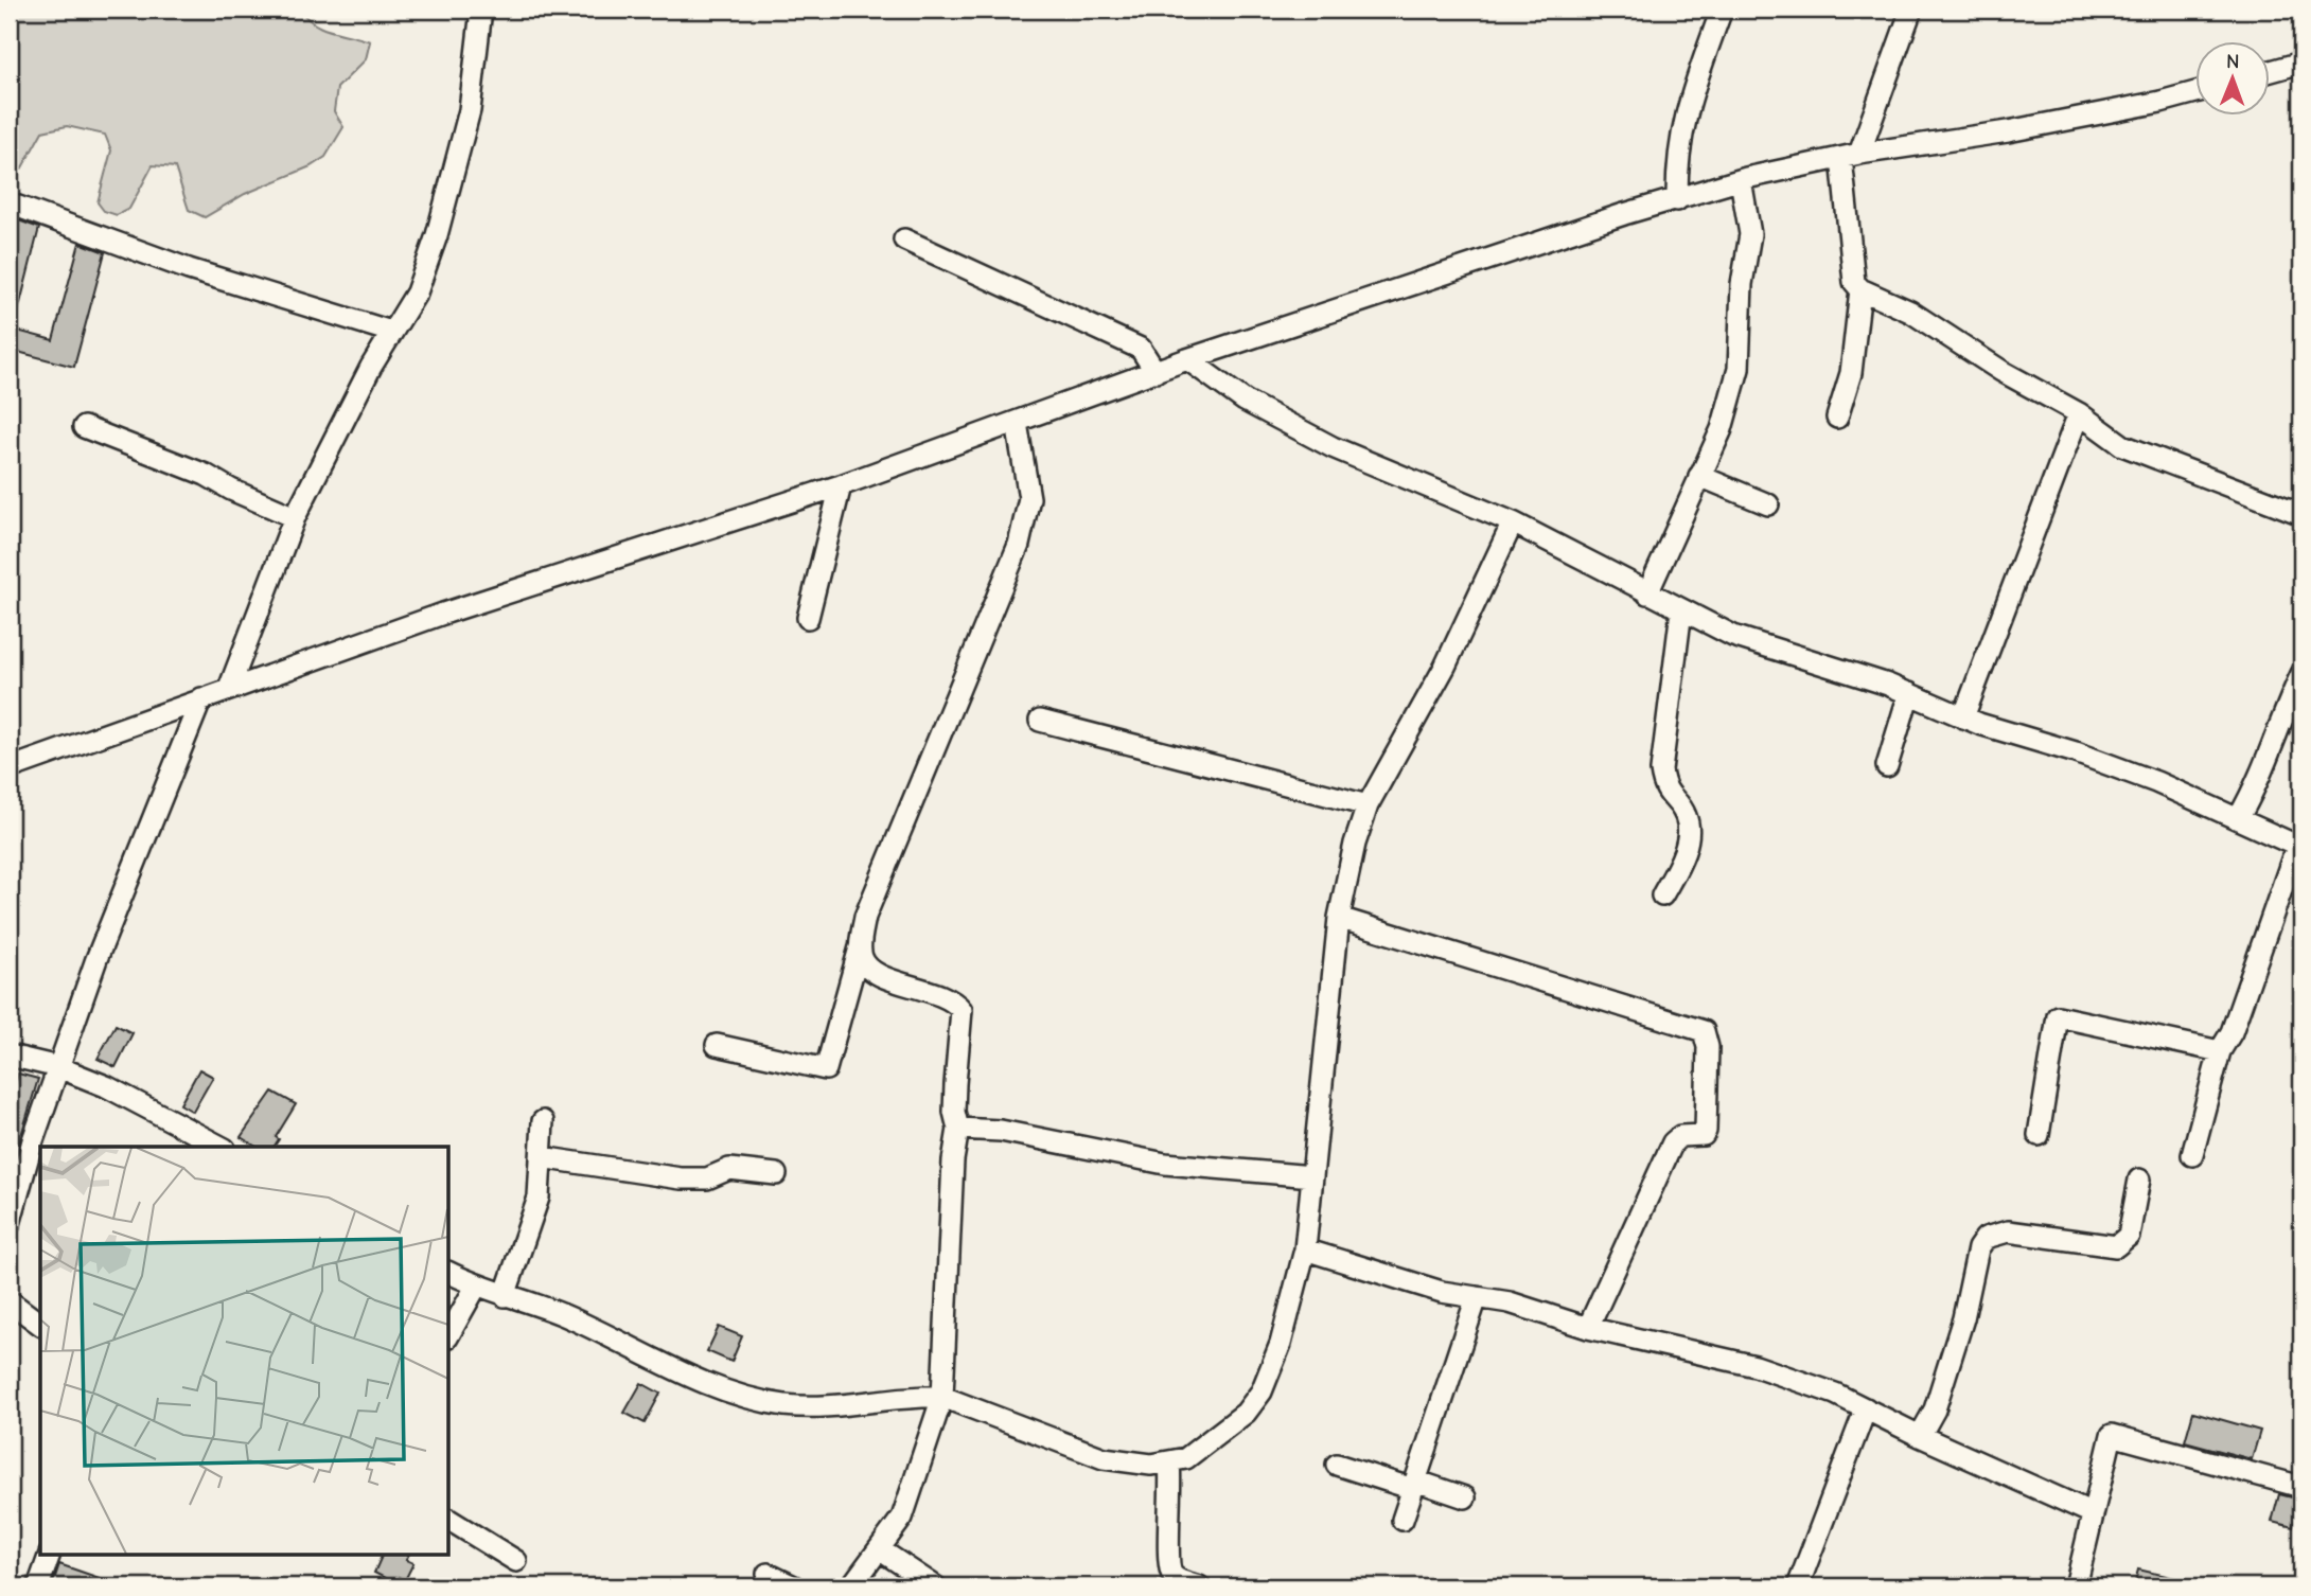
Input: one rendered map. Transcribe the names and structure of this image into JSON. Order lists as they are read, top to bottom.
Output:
{
  "north": "top"
}
